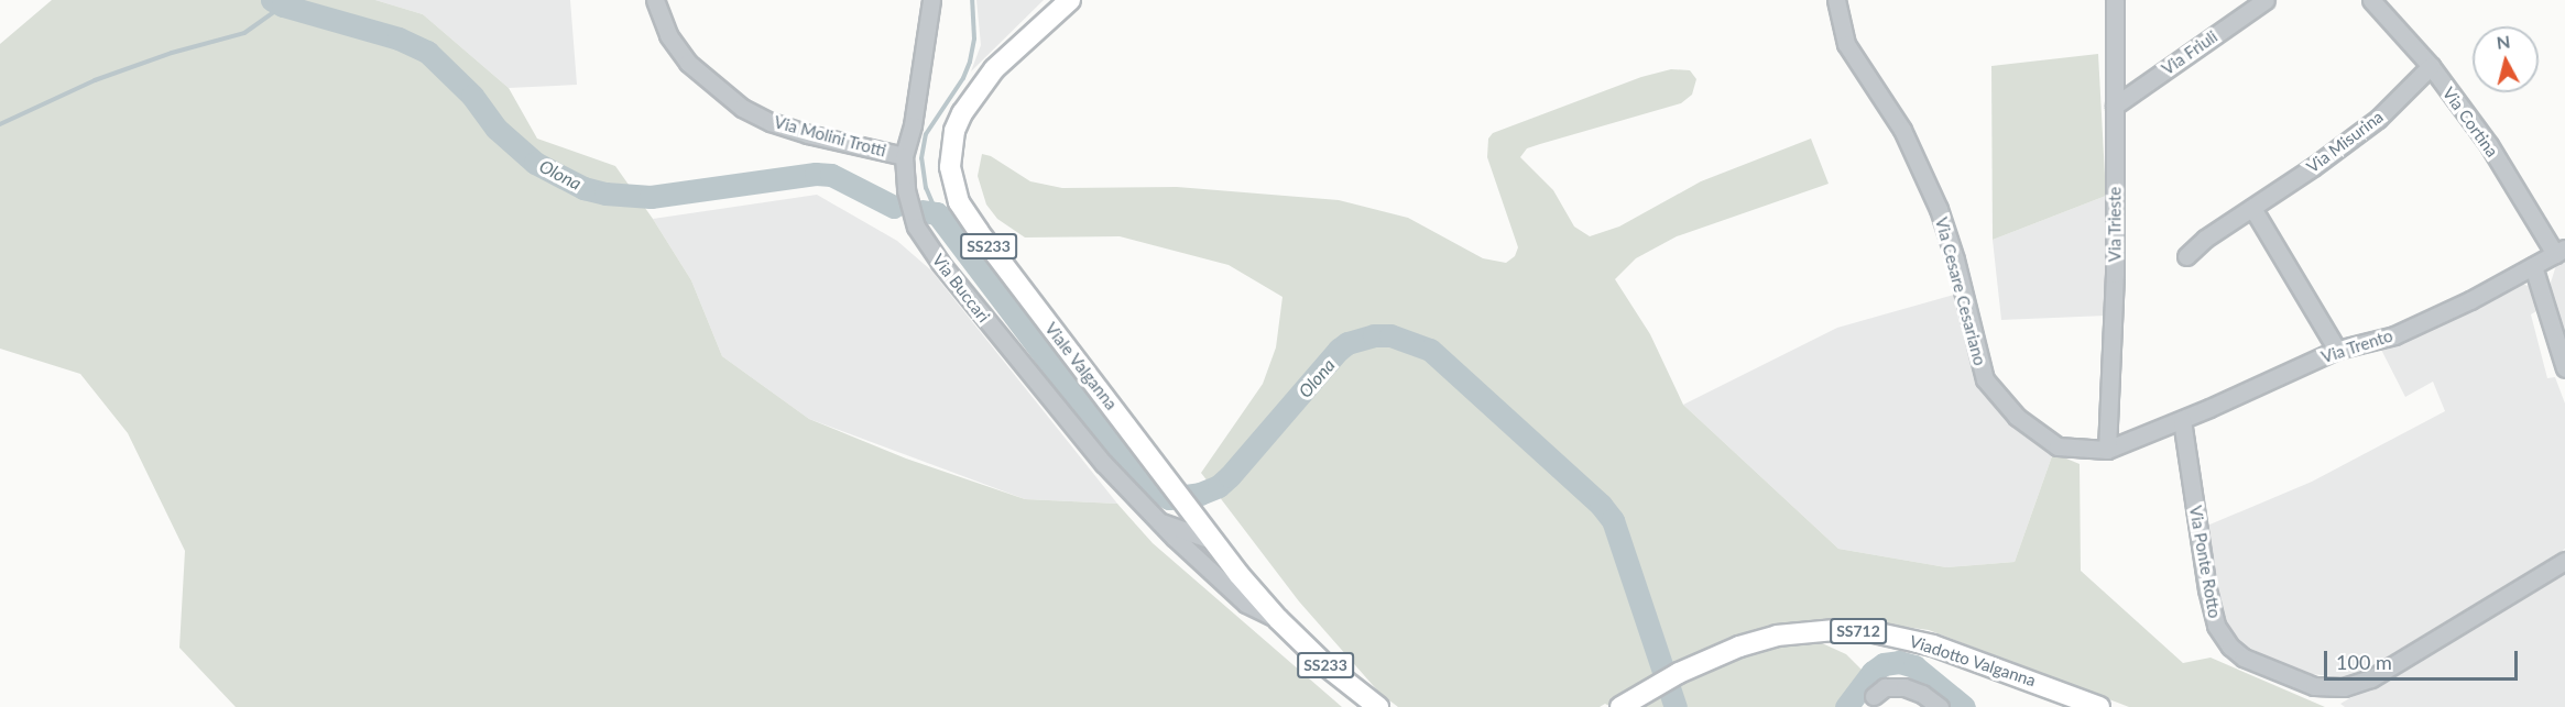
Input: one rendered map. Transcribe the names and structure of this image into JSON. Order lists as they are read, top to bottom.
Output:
{
  "streets": {
    "main road": [
      "SS233",
      "Viale Valganna",
      "SS712",
      "Viadotto Valganna"
    ],
    "street": [
      "Via Friuli",
      "Via Cortina",
      "Via Molini Trotti",
      "Via Misurina",
      "Via Trieste",
      "Via Buccari",
      "Via Cesare Cesariano",
      "Via Trento",
      "Via Ponte Rotto"
    ]
  },
  "crossings": [
    ["Via Friuli", "Via Trieste"],
    ["Via Cortina", "Via Misurina"],
    ["Via Cortina", "Via Trento"],
    ["Via Molini Trotti", "Via Buccari"],
    ["Via Trieste", "Via Cesare Cesariano"],
    ["Via Trieste", "Via Trento"],
    ["Via Buccari", "Viale Valganna"],
    ["Via Cesare Cesariano", "Via Trento"],
    ["Via Trento", "Via Ponte Rotto"]
  ],
  "water": ["Olona"],
  "scale_bar": "100 m",
  "north": "top"
}
